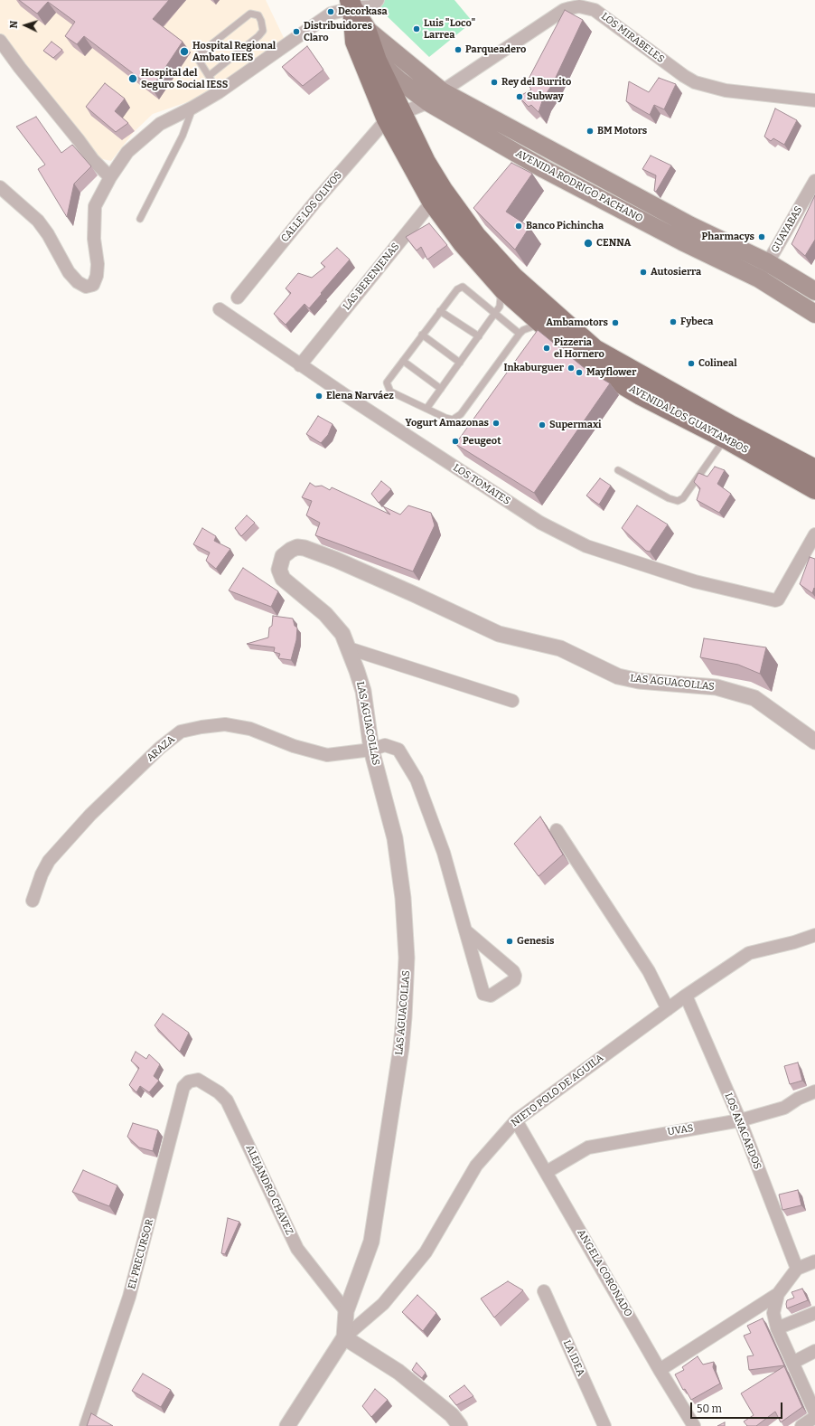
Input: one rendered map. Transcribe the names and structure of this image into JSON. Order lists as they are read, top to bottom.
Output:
{
  "streets": {
    "main road": ["AVENIDA RODRIGO PACHANO", "AVENIDA LOS GUAYTAMBOS"],
    "street": [
      "LOS MIRABELES",
      "CALLE LOS OLIVOS",
      "GUAYABAS",
      "LAS BERENJENAS",
      "LOS TOMATES",
      "LAS AGUACOLLAS",
      "ARAZA",
      "NIETO POLO DE AGUILA",
      "UVAS",
      "LOS ANACARDOS",
      "ALEJANDRO CHAVEZ",
      "EL PRECURSOR",
      "ANGELA CORONADO",
      "LA IDEA"
    ]
  },
  "crossings": [
    ["LOS MIRABELES", "AVENIDA RODRIGO PACHANO"],
    ["LOS MIRABELES", "CALLE LOS OLIVOS"],
    ["LOS MIRABELES", "AVENIDA LOS GUAYTAMBOS"],
    ["AVENIDA RODRIGO PACHANO", "GUAYABAS"],
    ["AVENIDA RODRIGO PACHANO", "AVENIDA LOS GUAYTAMBOS"],
    ["CALLE LOS OLIVOS", "AVENIDA LOS GUAYTAMBOS"],
    ["LAS BERENJENAS", "AVENIDA LOS GUAYTAMBOS"],
    ["LAS BERENJENAS", "LOS TOMATES"],
    ["LAS AGUACOLLAS", "ARAZA"],
    ["LAS AGUACOLLAS", "NIETO POLO DE AGUILA"],
    ["LAS AGUACOLLAS", "ALEJANDRO CHAVEZ"],
    ["NIETO POLO DE AGUILA", "LOS ANACARDOS"],
    ["NIETO POLO DE AGUILA", "ANGELA CORONADO"],
    ["UVAS", "LOS ANACARDOS"],
    ["UVAS", "ANGELA CORONADO"],
    ["ALEJANDRO CHAVEZ", "EL PRECURSOR"]
  ],
  "places": [
    "Decorkasa",
    "Luis \"Loco\" Larrea",
    "Distribuidores Claro",
    "Parqueadero",
    "Hospital Regional Ambato IEES",
    "Hospital del Seguro Social IESS",
    "Rey del Burrito",
    "Subway",
    "BM Motors",
    "Banco Pichincha",
    "Pharmacys",
    "CENNA",
    "Autosierra",
    "Fybeca",
    "Ambamotors",
    "Pizzeria el Hornero",
    "Colineal",
    "Inkaburguer",
    "Mayflower",
    "Elena Narváez",
    "Yogurt Amazonas",
    "Supermaxi",
    "Peugeot",
    "Genesis"
  ],
  "scale_bar": "50 m",
  "north": "left"
}
